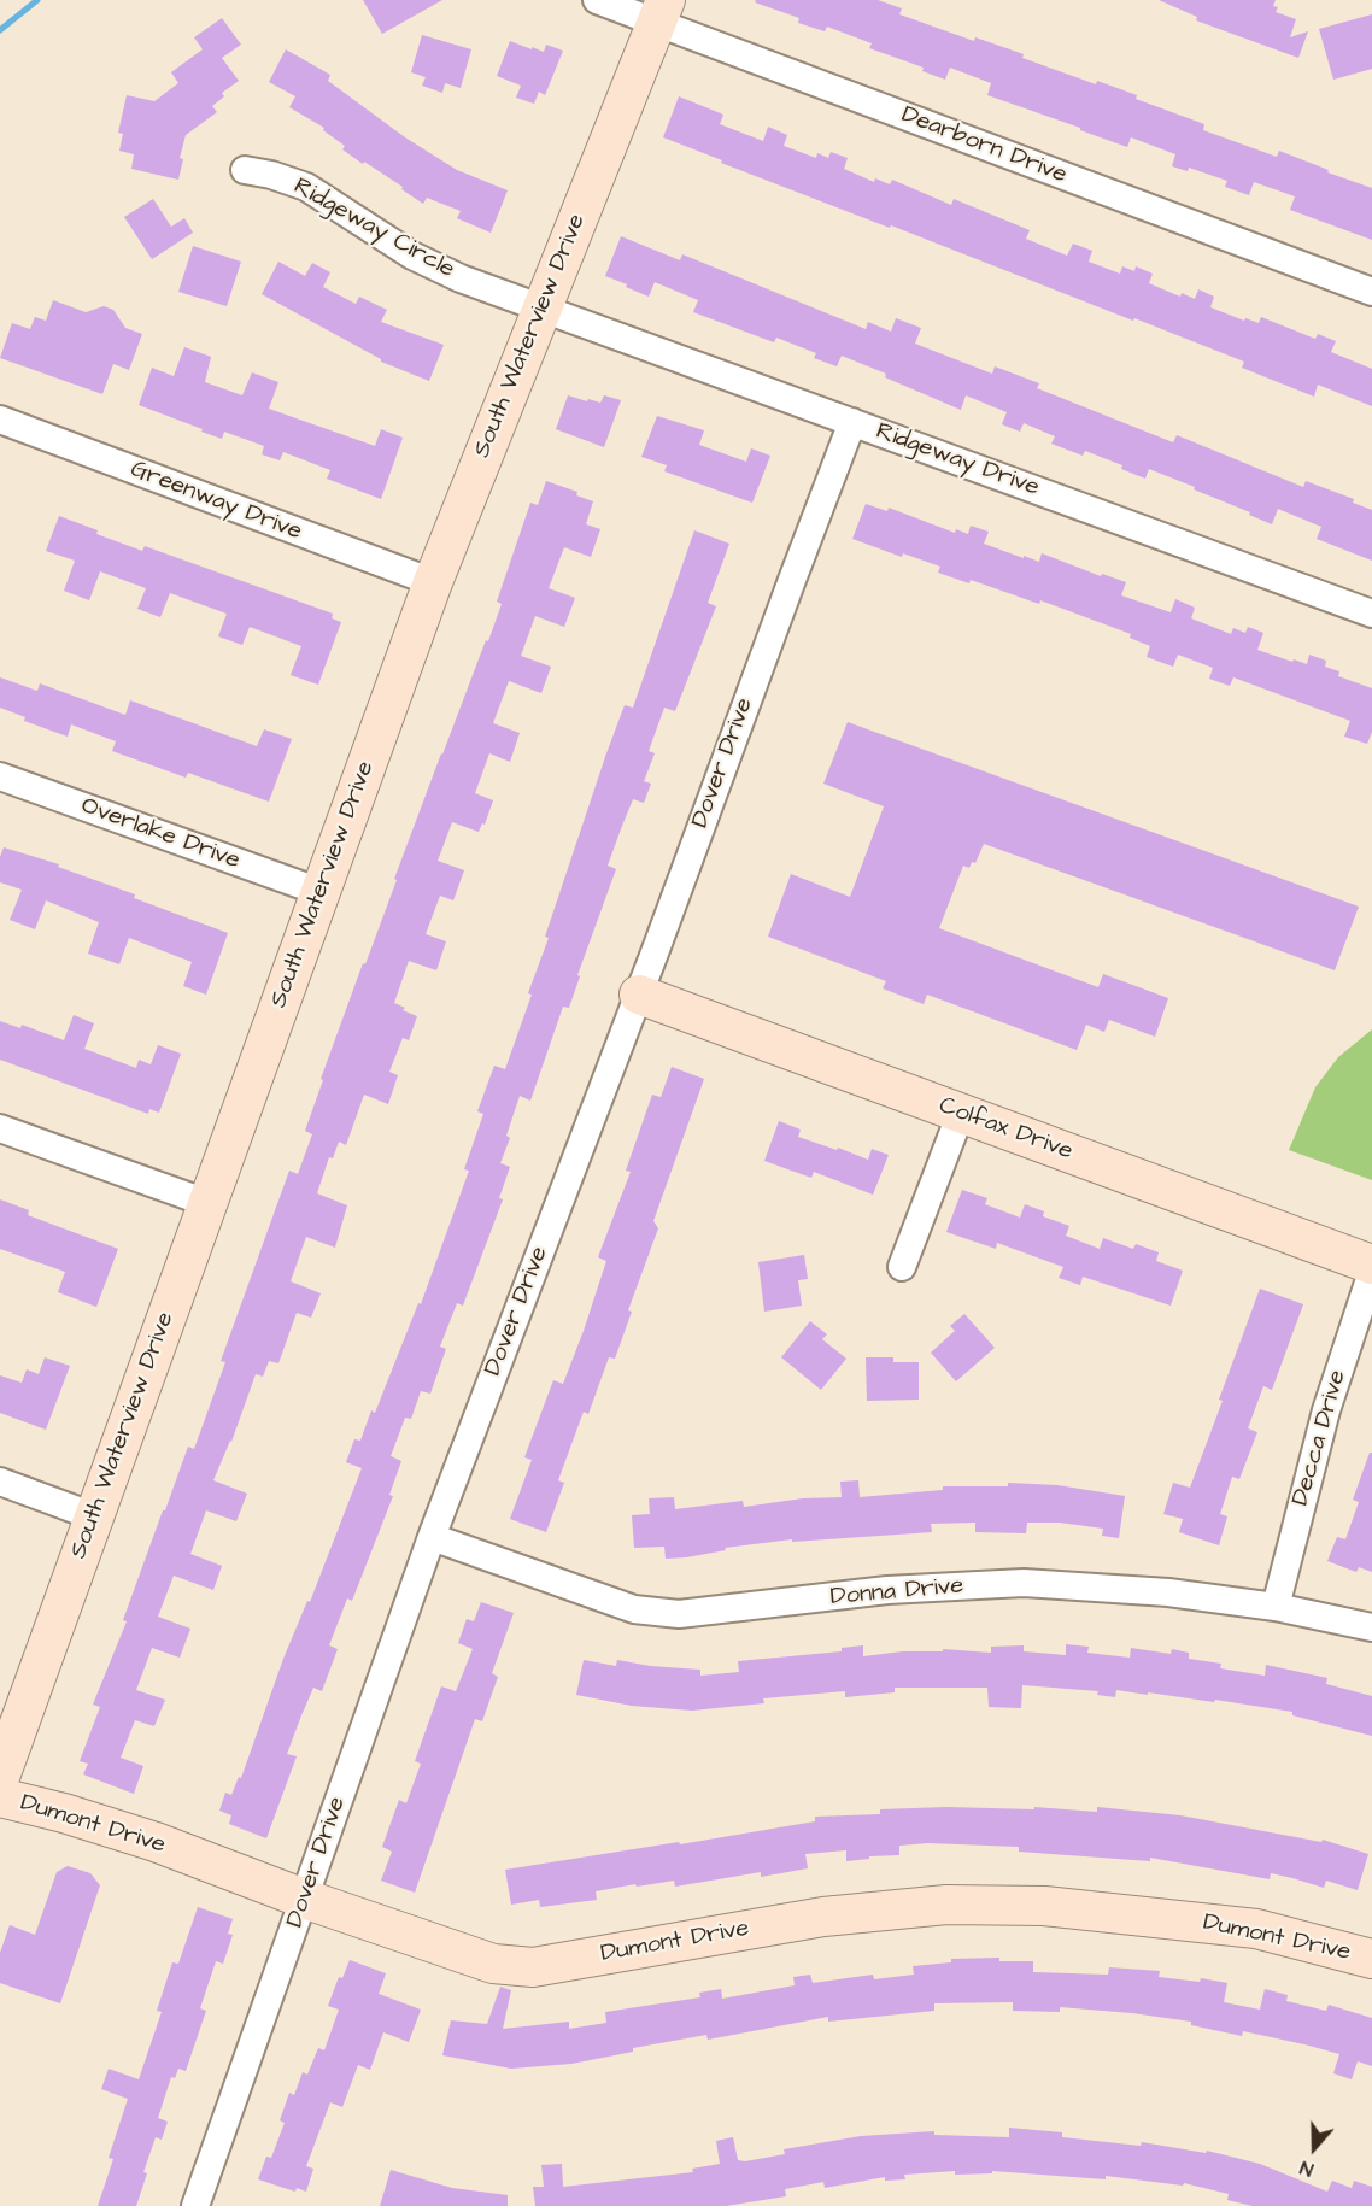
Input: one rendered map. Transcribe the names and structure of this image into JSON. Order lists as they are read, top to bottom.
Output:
{
  "streets": {
    "street": [
      "Dearborn Drive",
      "Ridgeway Circle",
      "South Waterview Drive",
      "Ridgeway Drive",
      "Greenway Drive",
      "Dover Drive",
      "Overlake Drive",
      "Colfax Drive",
      "Decca Drive",
      "Donna Drive",
      "Dumont Drive"
    ]
  },
  "crossings": [
    ["Dearborn Drive", "South Waterview Drive"],
    ["Ridgeway Circle", "South Waterview Drive"],
    ["Ridgeway Circle", "Ridgeway Drive"],
    ["South Waterview Drive", "Ridgeway Drive"],
    ["South Waterview Drive", "Greenway Drive"],
    ["South Waterview Drive", "Overlake Drive"],
    ["Ridgeway Drive", "Dover Drive"],
    ["Dover Drive", "Colfax Drive"],
    ["Dover Drive", "Donna Drive"],
    ["Dover Drive", "Dumont Drive"],
    ["Decca Drive", "Donna Drive"]
  ],
  "north": "bottom"
}
